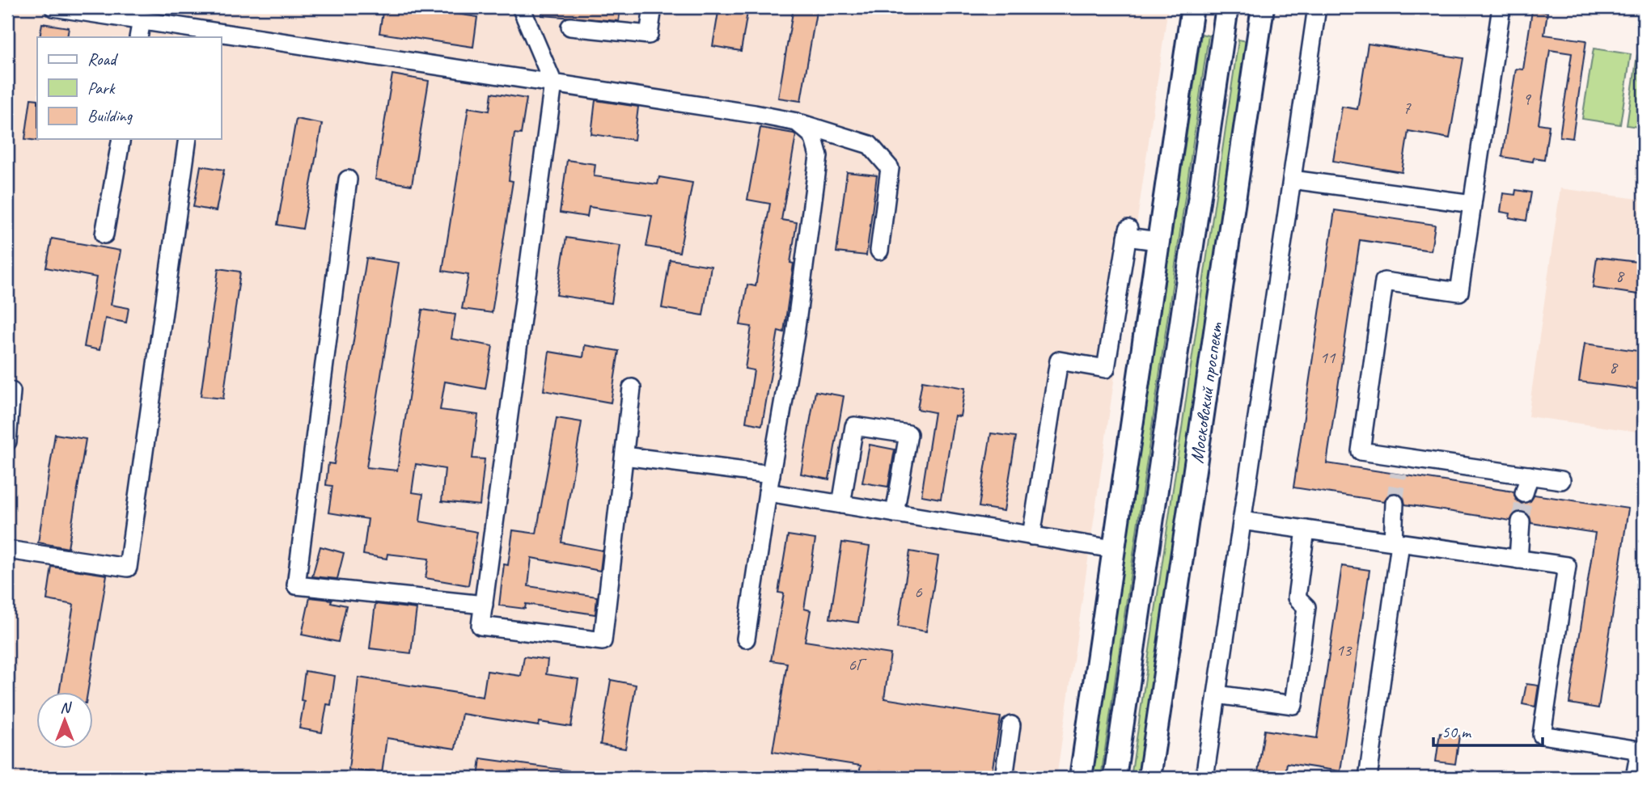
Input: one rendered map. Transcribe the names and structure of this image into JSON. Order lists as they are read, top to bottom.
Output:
{
  "streets": {
    "main road": ["Московский проспект"]
  },
  "house_numbers": [
    "9",
    "7",
    "8",
    "11",
    "8",
    "6",
    "13",
    "6Г"
  ],
  "legend": ["Road", "Park", "Building"],
  "scale_bar": "50 m",
  "north": "top"
}
